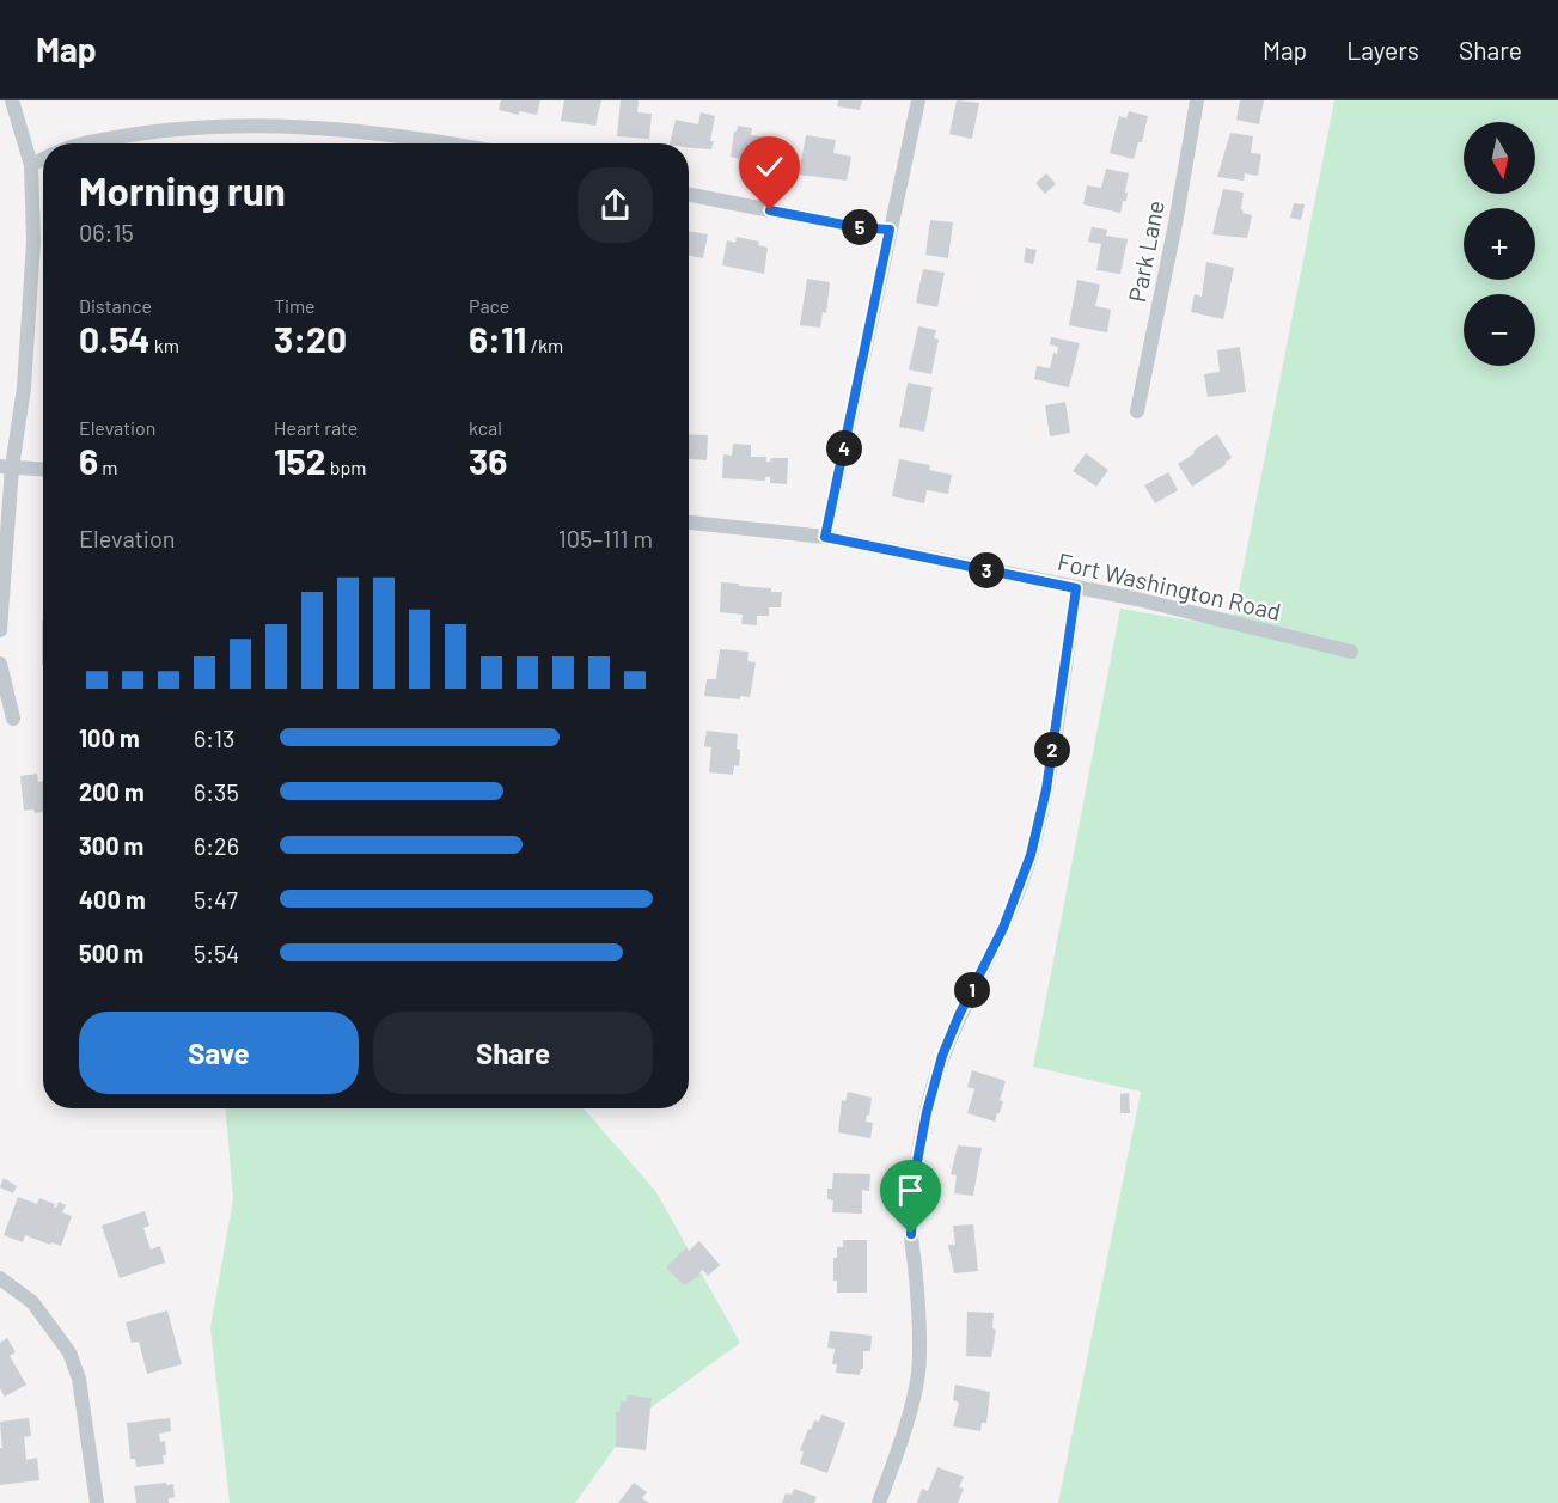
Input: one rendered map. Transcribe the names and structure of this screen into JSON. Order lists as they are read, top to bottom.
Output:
{
  "streets": {
    "street": ["Park Lane", "Fort Washington Road"]
  },
  "north": "bottom",
  "page": {
    "header": "Map",
    "nav": ["Map", "Layers", "Share"],
    "map_buttons": ["+", "−"],
    "heading": ["Morning run", "06:15"],
    "pins": [
      "5",
      "4",
      "3",
      "2",
      "1"
    ],
    "stats": [
      ["Distance", "0.54 km"],
      ["Time", "3:20"],
      ["Pace", "6:11 /km"],
      ["Elevation", "6 m"],
      ["Heart rate", "152 bpm"],
      ["kcal", "36"]
    ],
    "chart": ["Elevation", "105–111 m"],
    "list": [
      {
        "name": "100 m",
        "note": "6:13"
      },
      {
        "name": "200 m",
        "note": "6:35"
      },
      {
        "name": "300 m",
        "note": "6:26"
      },
      {
        "name": "400 m",
        "note": "5:47"
      },
      {
        "name": "500 m",
        "note": "5:54"
      }
    ],
    "buttons": ["Save", "Share"]
  }
}
